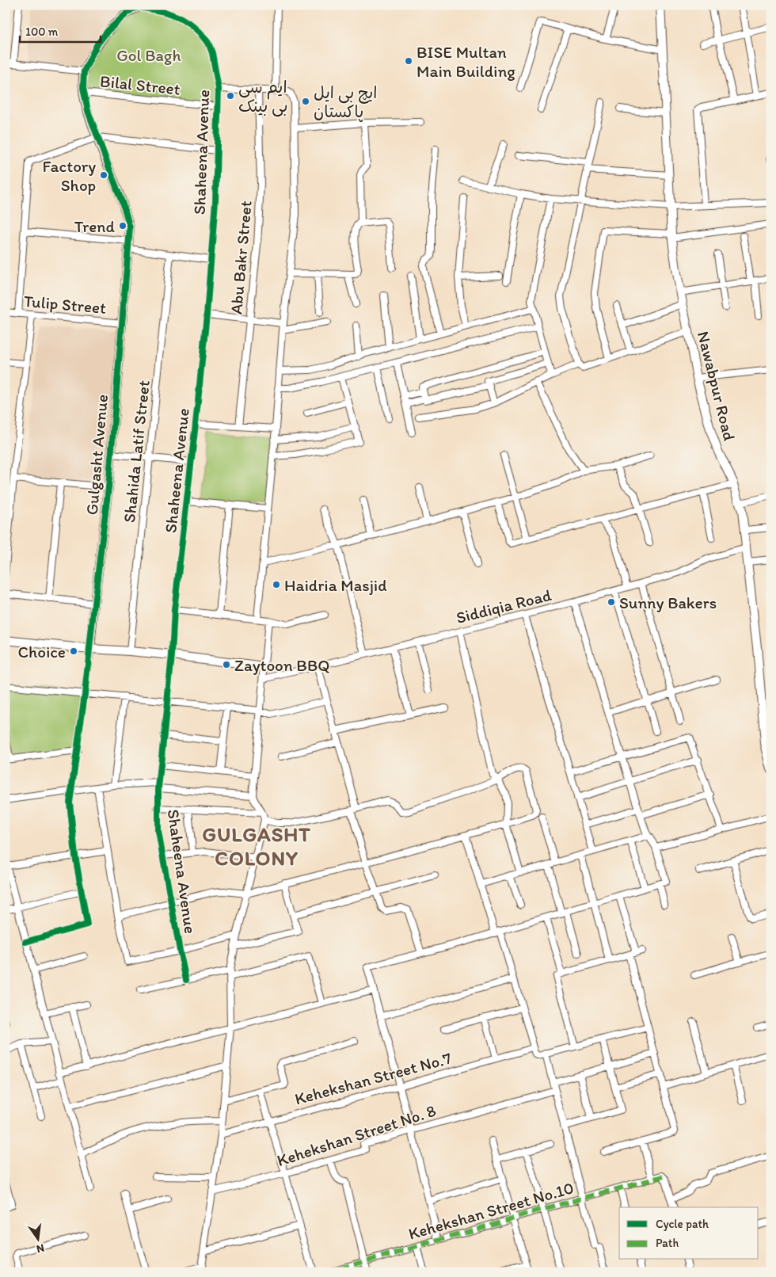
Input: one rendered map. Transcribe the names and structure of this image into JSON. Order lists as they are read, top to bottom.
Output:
{
  "streets": {
    "street": [
      "Bilal Street",
      "Shaheena Avenue",
      "Abu Bakr Street",
      "Tulip Street",
      "Nawabpur Road",
      "Shahida Latif Street",
      "Gulgasht Avenue",
      "Siddiqia Road",
      "Kehekshan Street No.7",
      "Kehekshan Street No. 8",
      "Kehekshan Street No.10"
    ]
  },
  "crossings": [
    ["Bilal Street", "Shaheena Avenue"],
    ["Bilal Street", "Gulgasht Avenue"],
    ["Shaheena Avenue", "Gulgasht Avenue"],
    ["Tulip Street", "Gulgasht Avenue"],
    ["Nawabpur Road", "Siddiqia Road"]
  ],
  "districts": ["GULGASHT COLONY"],
  "parks": ["Gol Bagh"],
  "places": [
    "BISE Multan Main Building",
    "ایم سی بی بینک",
    "ایچ بی ایل پاکستان",
    "Factory Shop",
    "Trend",
    "Haidria Masjid",
    "Sunny Bakers",
    "Choice",
    "Zaytoon BBQ"
  ],
  "legend": ["Cycle path", "Path"],
  "scale_bar": "100 m",
  "north": "bottom"
}
